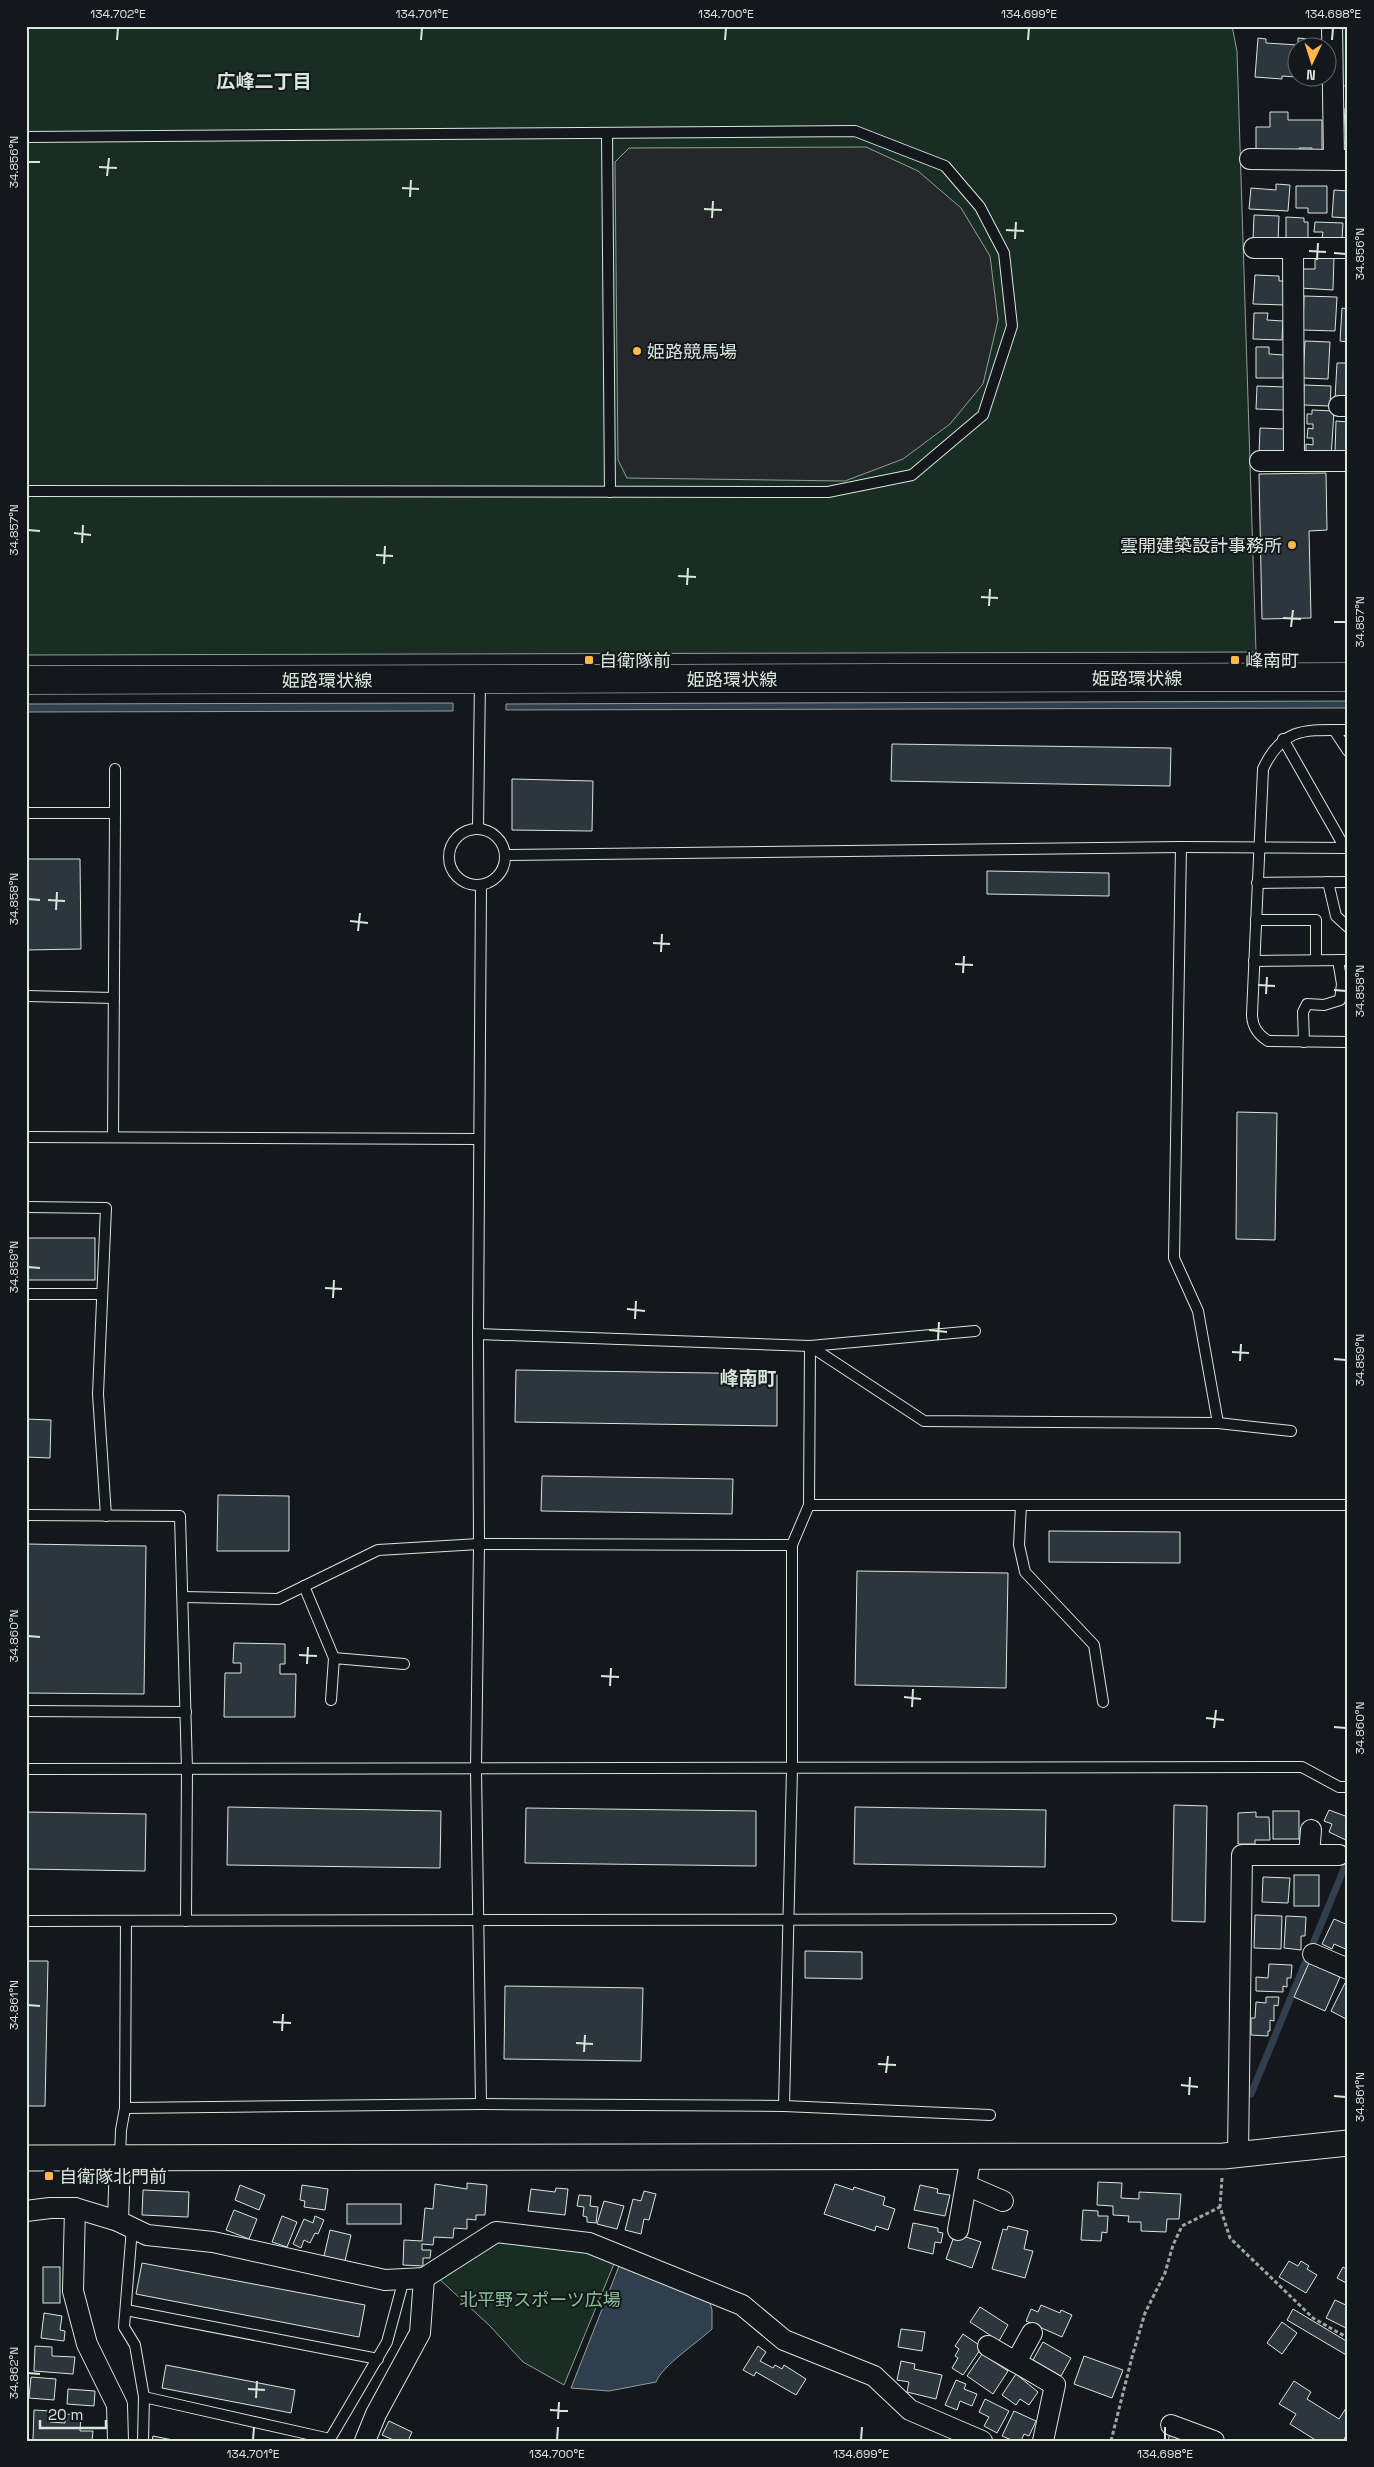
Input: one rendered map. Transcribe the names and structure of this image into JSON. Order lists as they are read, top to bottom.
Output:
{
  "streets": {
    "main road": ["姫路環状線"]
  },
  "districts": ["広峰二丁目", "峰南町"],
  "parks": ["北平野スポーツ広場"],
  "places": {
    "other": ["姫路競馬場", "雲開建築設計事務所"],
    "transit": ["自衛隊前", "峰南町", "自衛隊北門前"]
  },
  "scale_bar": "20 m",
  "north": "bottom",
  "coordinates": [
    "134.702°E",
    "134.701°E",
    "134.700°E",
    "134.699°E",
    "134.698°E",
    "34.856°N",
    "34.857°N",
    "34.858°N",
    "34.859°N",
    "34.860°N",
    "34.861°N",
    "34.862°N"
  ]
}
